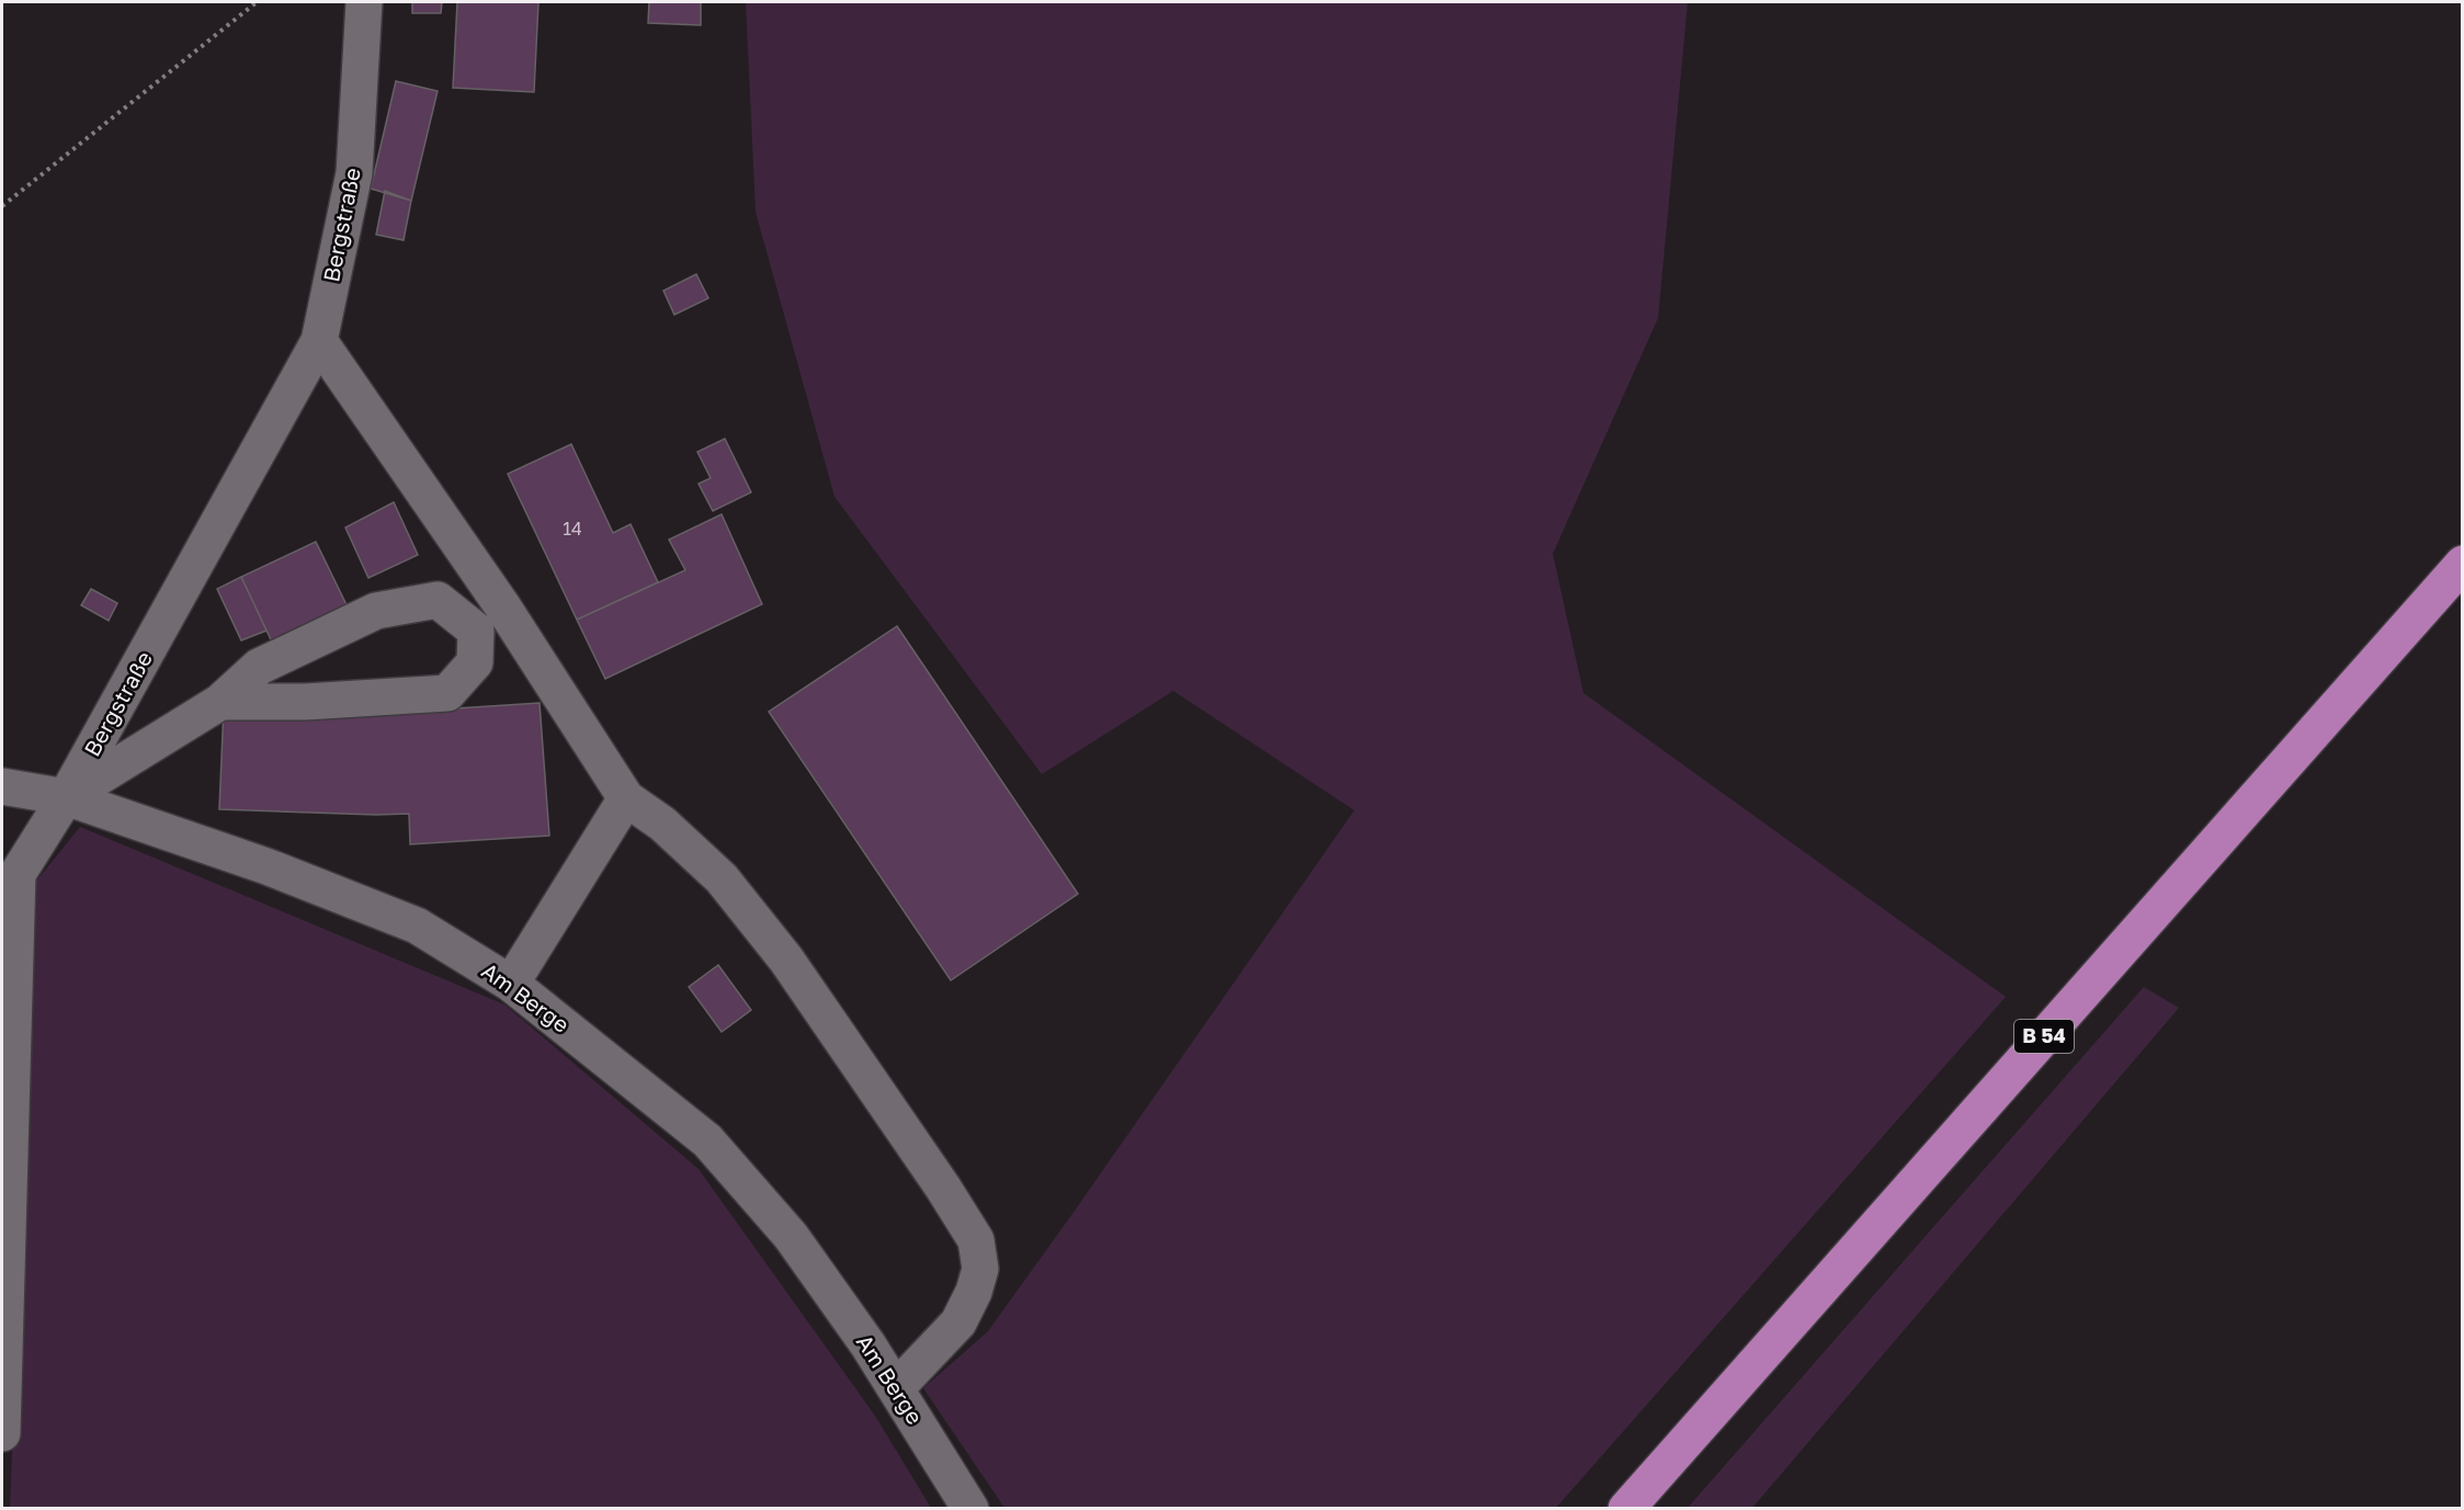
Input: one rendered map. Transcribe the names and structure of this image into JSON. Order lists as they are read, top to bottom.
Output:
{
  "streets": {
    "highway": ["B 54"],
    "street": ["Bergstraße", "Am Berge"]
  },
  "crossings": [
    ["Bergstraße", "Am Berge"]
  ],
  "house_numbers": ["14"]
}
